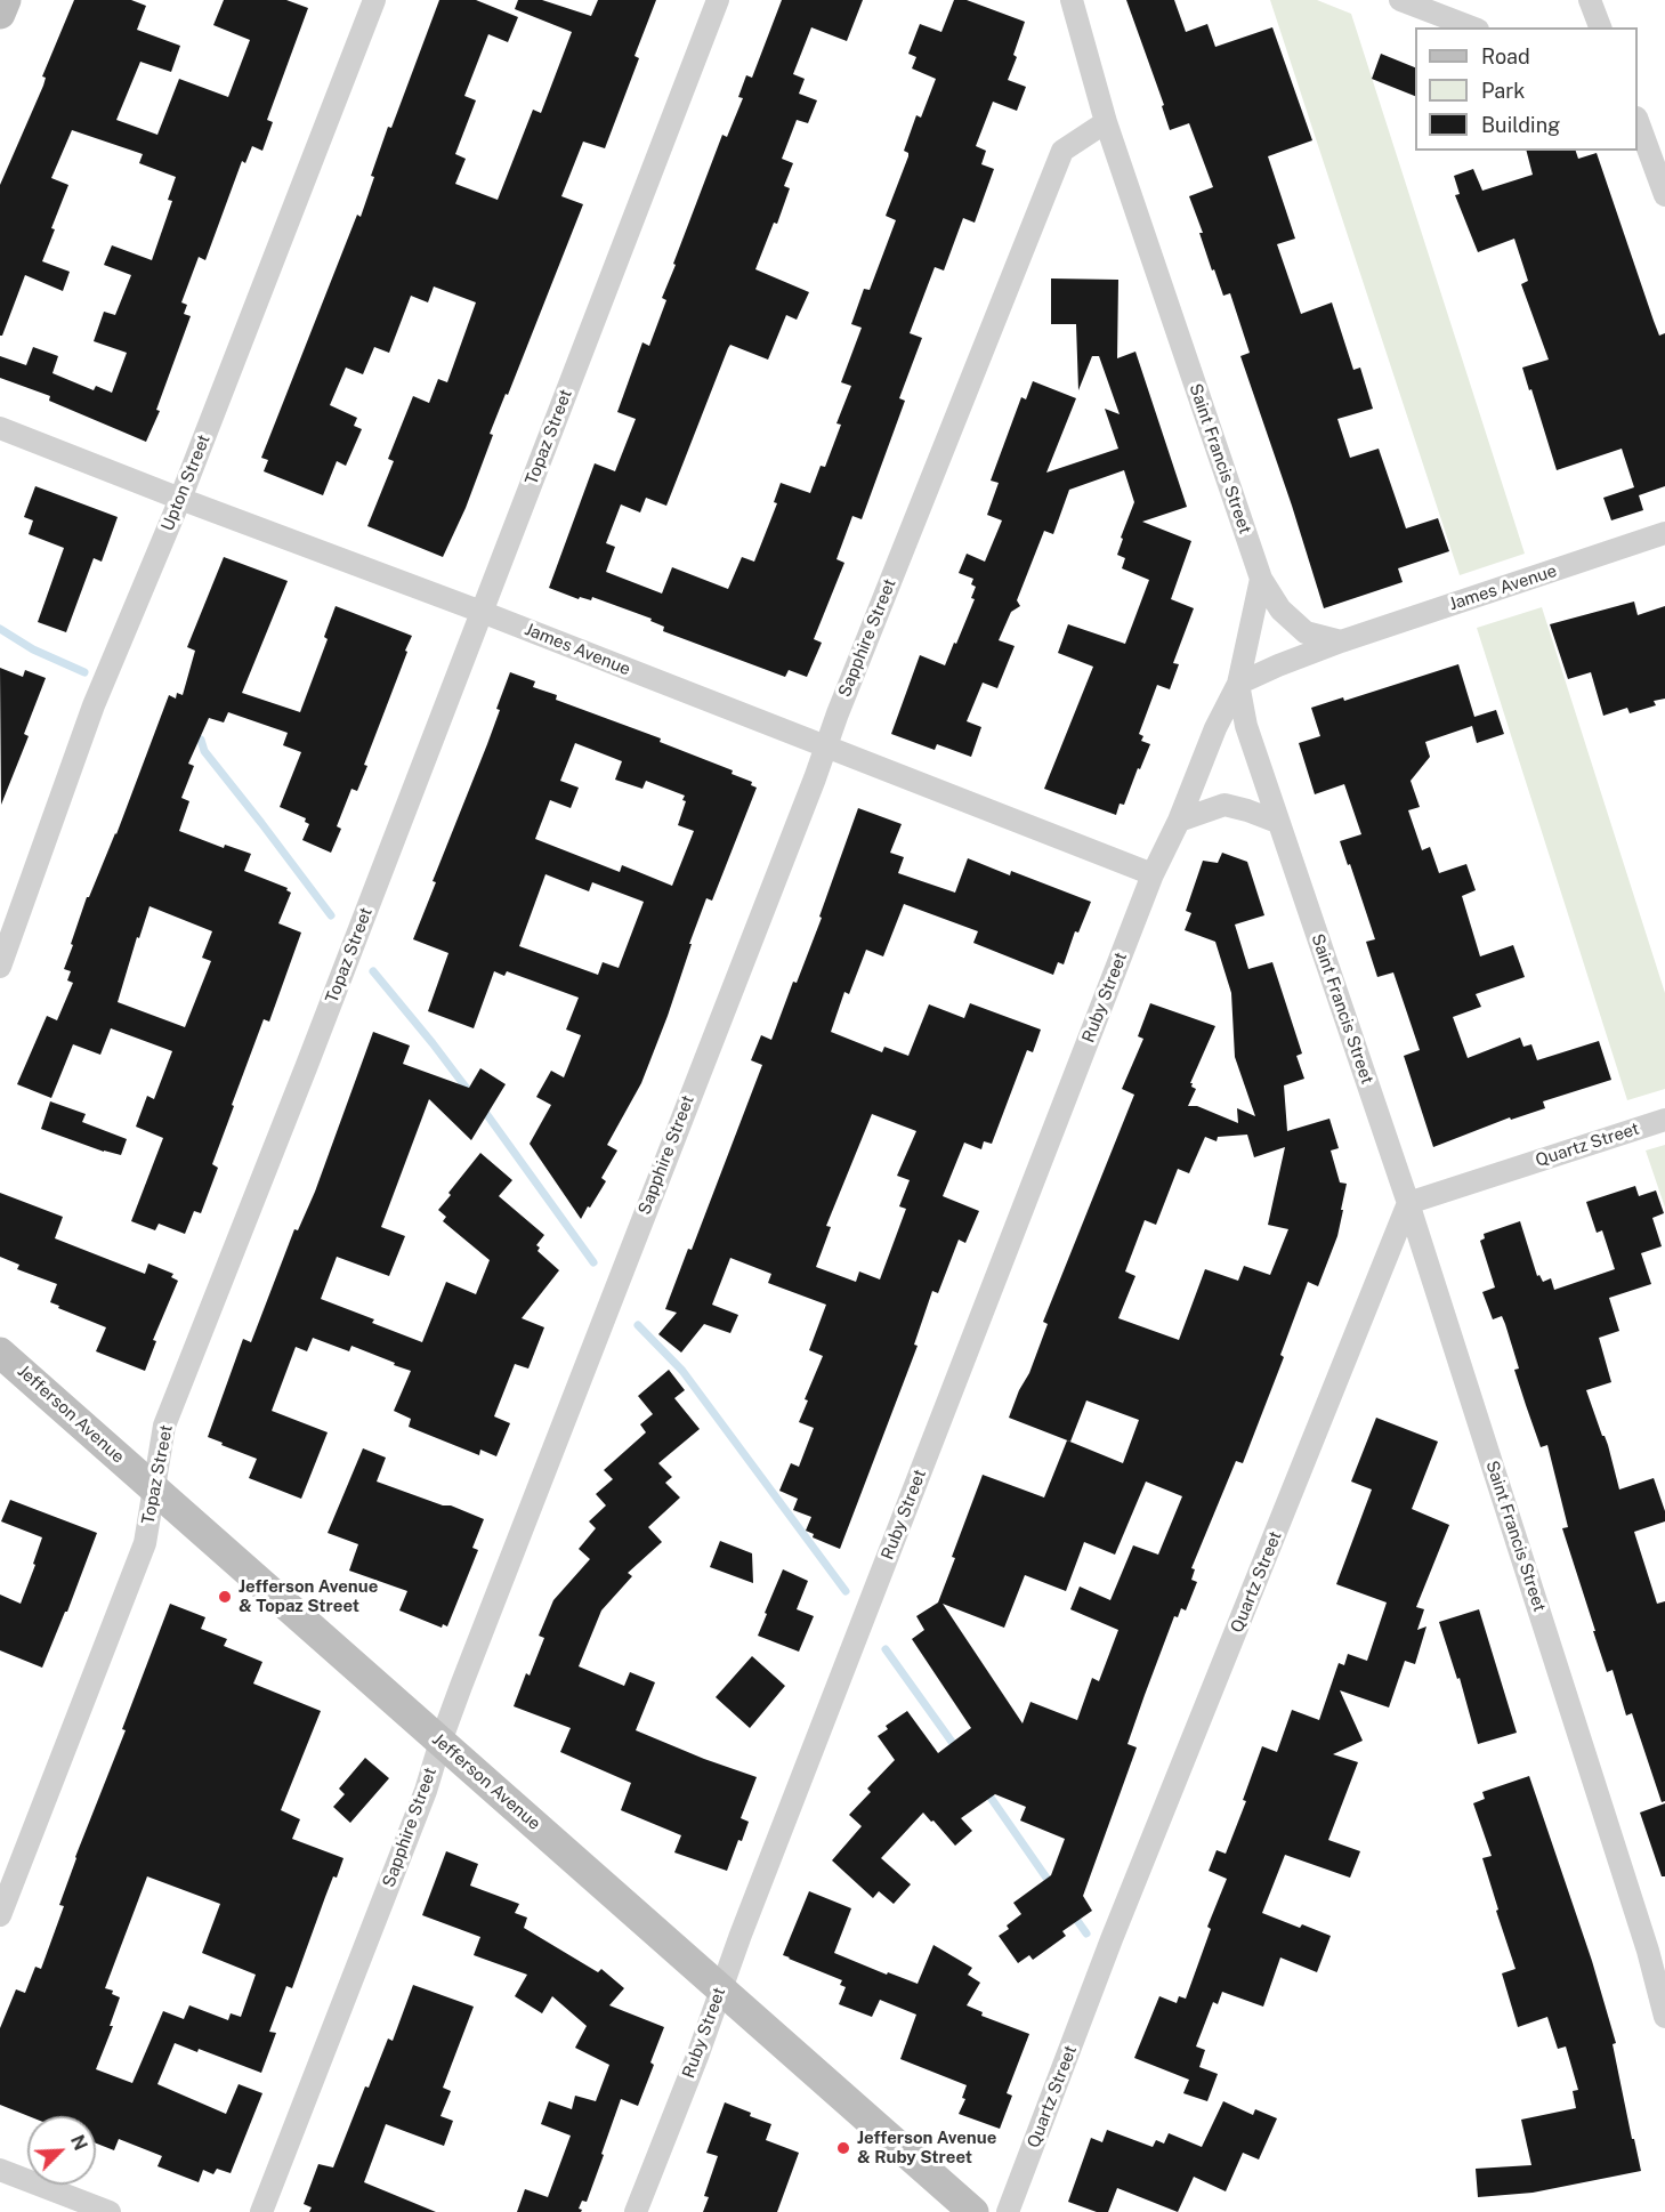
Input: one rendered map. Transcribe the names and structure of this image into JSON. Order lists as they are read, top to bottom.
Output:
{
  "streets": {
    "main road": ["Jefferson Avenue"],
    "street": [
      "Topaz Street",
      "Saint Francis Street",
      "Upton Street",
      "James Avenue",
      "Sapphire Street",
      "Ruby Street",
      "Quartz Street"
    ]
  },
  "crossings": [
    ["Topaz Street", "James Avenue"],
    ["Topaz Street", "Jefferson Avenue"],
    ["Saint Francis Street", "James Avenue"],
    ["Saint Francis Street", "Sapphire Street"],
    ["Saint Francis Street", "Ruby Street"],
    ["Saint Francis Street", "Quartz Street"],
    ["Upton Street", "James Avenue"],
    ["James Avenue", "Sapphire Street"],
    ["James Avenue", "Ruby Street"],
    ["Sapphire Street", "Jefferson Avenue"],
    ["Ruby Street", "Jefferson Avenue"]
  ],
  "places": ["Jefferson Avenue & Topaz Street", "Jefferson Avenue & Ruby Street"],
  "legend": ["Road", "Park", "Building"],
  "north": "top right"
}
